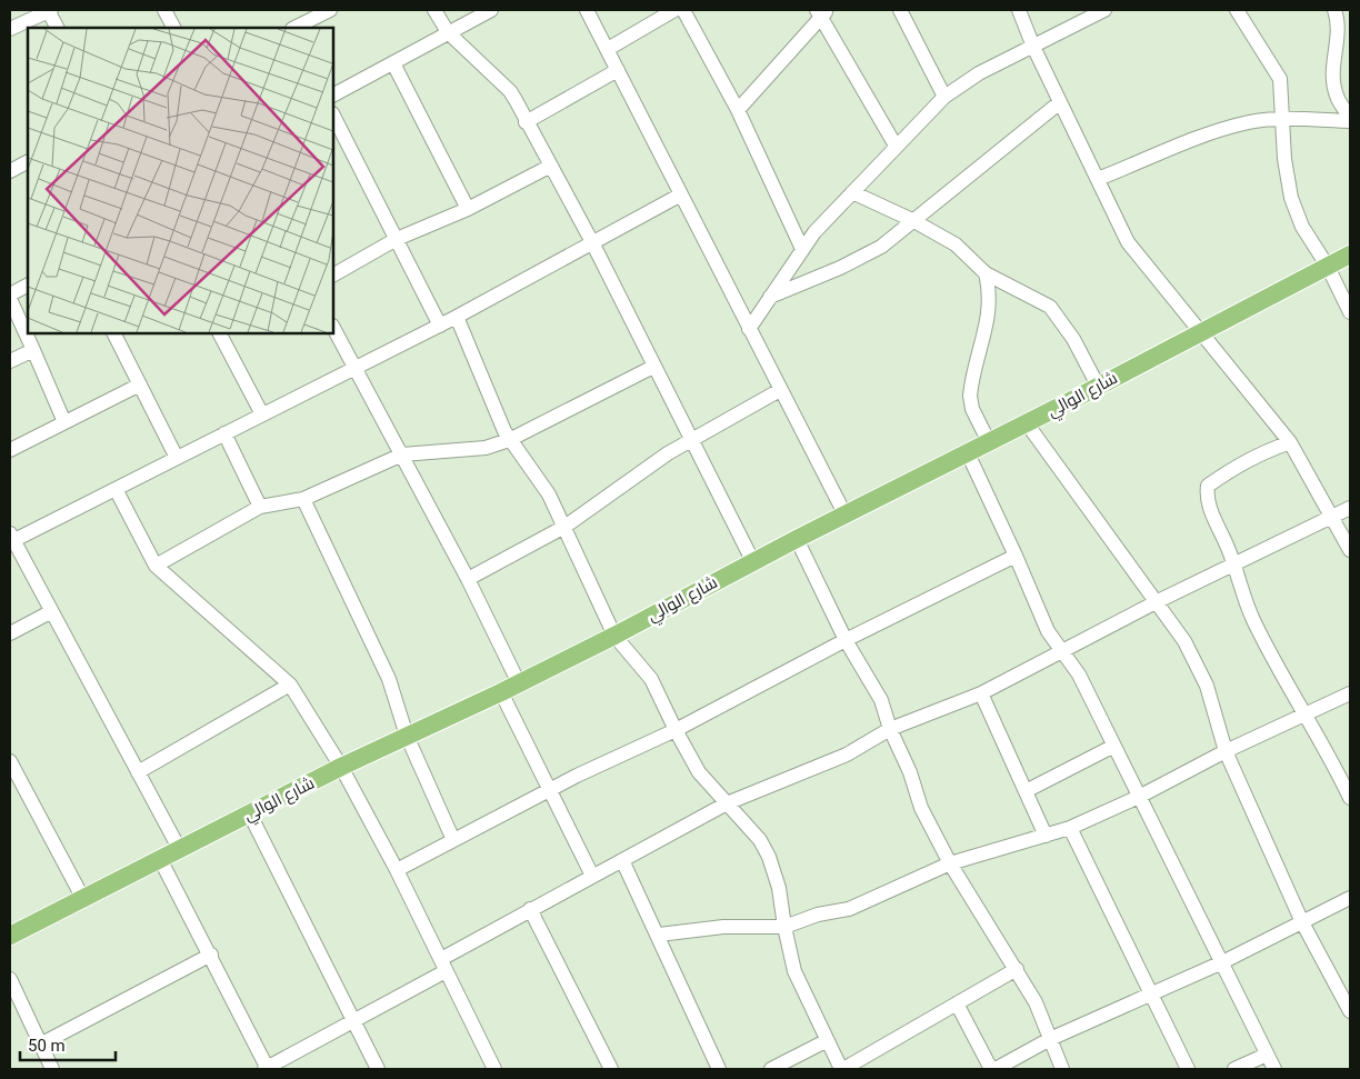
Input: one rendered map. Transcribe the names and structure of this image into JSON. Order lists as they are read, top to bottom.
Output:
{
  "streets": {
    "main road": ["شارع الوالي"]
  },
  "scale_bar": "50 m"
}
